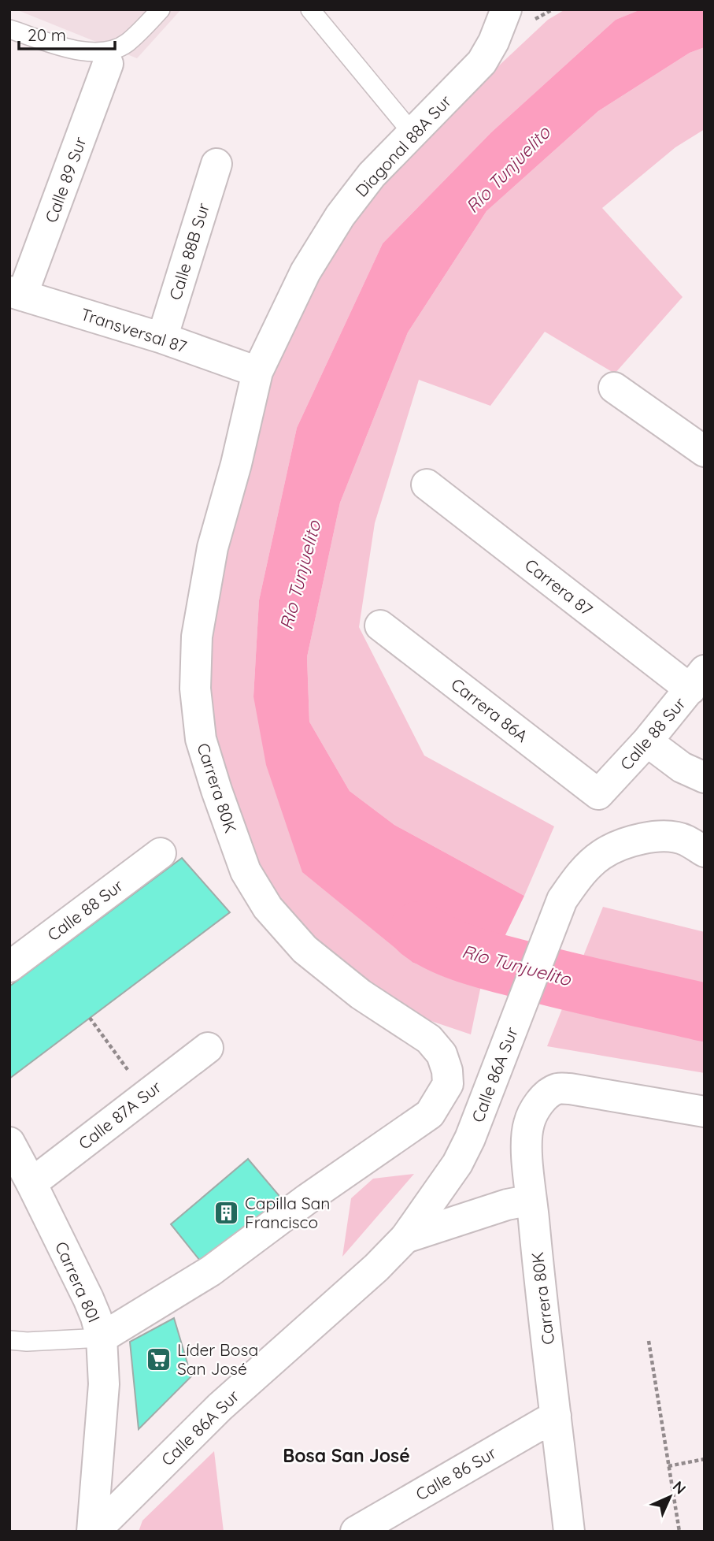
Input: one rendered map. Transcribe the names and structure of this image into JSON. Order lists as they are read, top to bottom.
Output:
{
  "streets": {
    "street": [
      "Diagonal 88A Sur",
      "Calle 89 Sur",
      "Calle 88B Sur",
      "Transversal 87",
      "Carrera 87",
      "Carrera 86A",
      "Calle 88 Sur",
      "Carrera 80K",
      "Calle 86A Sur",
      "Calle 87A Sur",
      "Carrera 80I",
      "Calle 86 Sur"
    ]
  },
  "crossings": [
    ["Diagonal 88A Sur", "Transversal 87"],
    ["Diagonal 88A Sur", "Carrera 80K"],
    ["Calle 89 Sur", "Transversal 87"],
    ["Calle 88B Sur", "Transversal 87"],
    ["Transversal 87", "Carrera 80K"],
    ["Carrera 87", "Calle 88 Sur"],
    ["Carrera 86A", "Calle 88 Sur"],
    ["Carrera 80K", "Calle 86A Sur"],
    ["Carrera 80K", "Carrera 80I"],
    ["Carrera 80K", "Calle 86 Sur"],
    ["Calle 86A Sur", "Carrera 80I"],
    ["Calle 87A Sur", "Carrera 80I"]
  ],
  "districts": ["Bosa San José"],
  "water": ["Río Tunjuelito"],
  "places": {
    "building": ["Capilla San Francisco"],
    "supermarket": ["Líder Bosa San José"]
  },
  "scale_bar": "20 m",
  "north": "top right"
}
